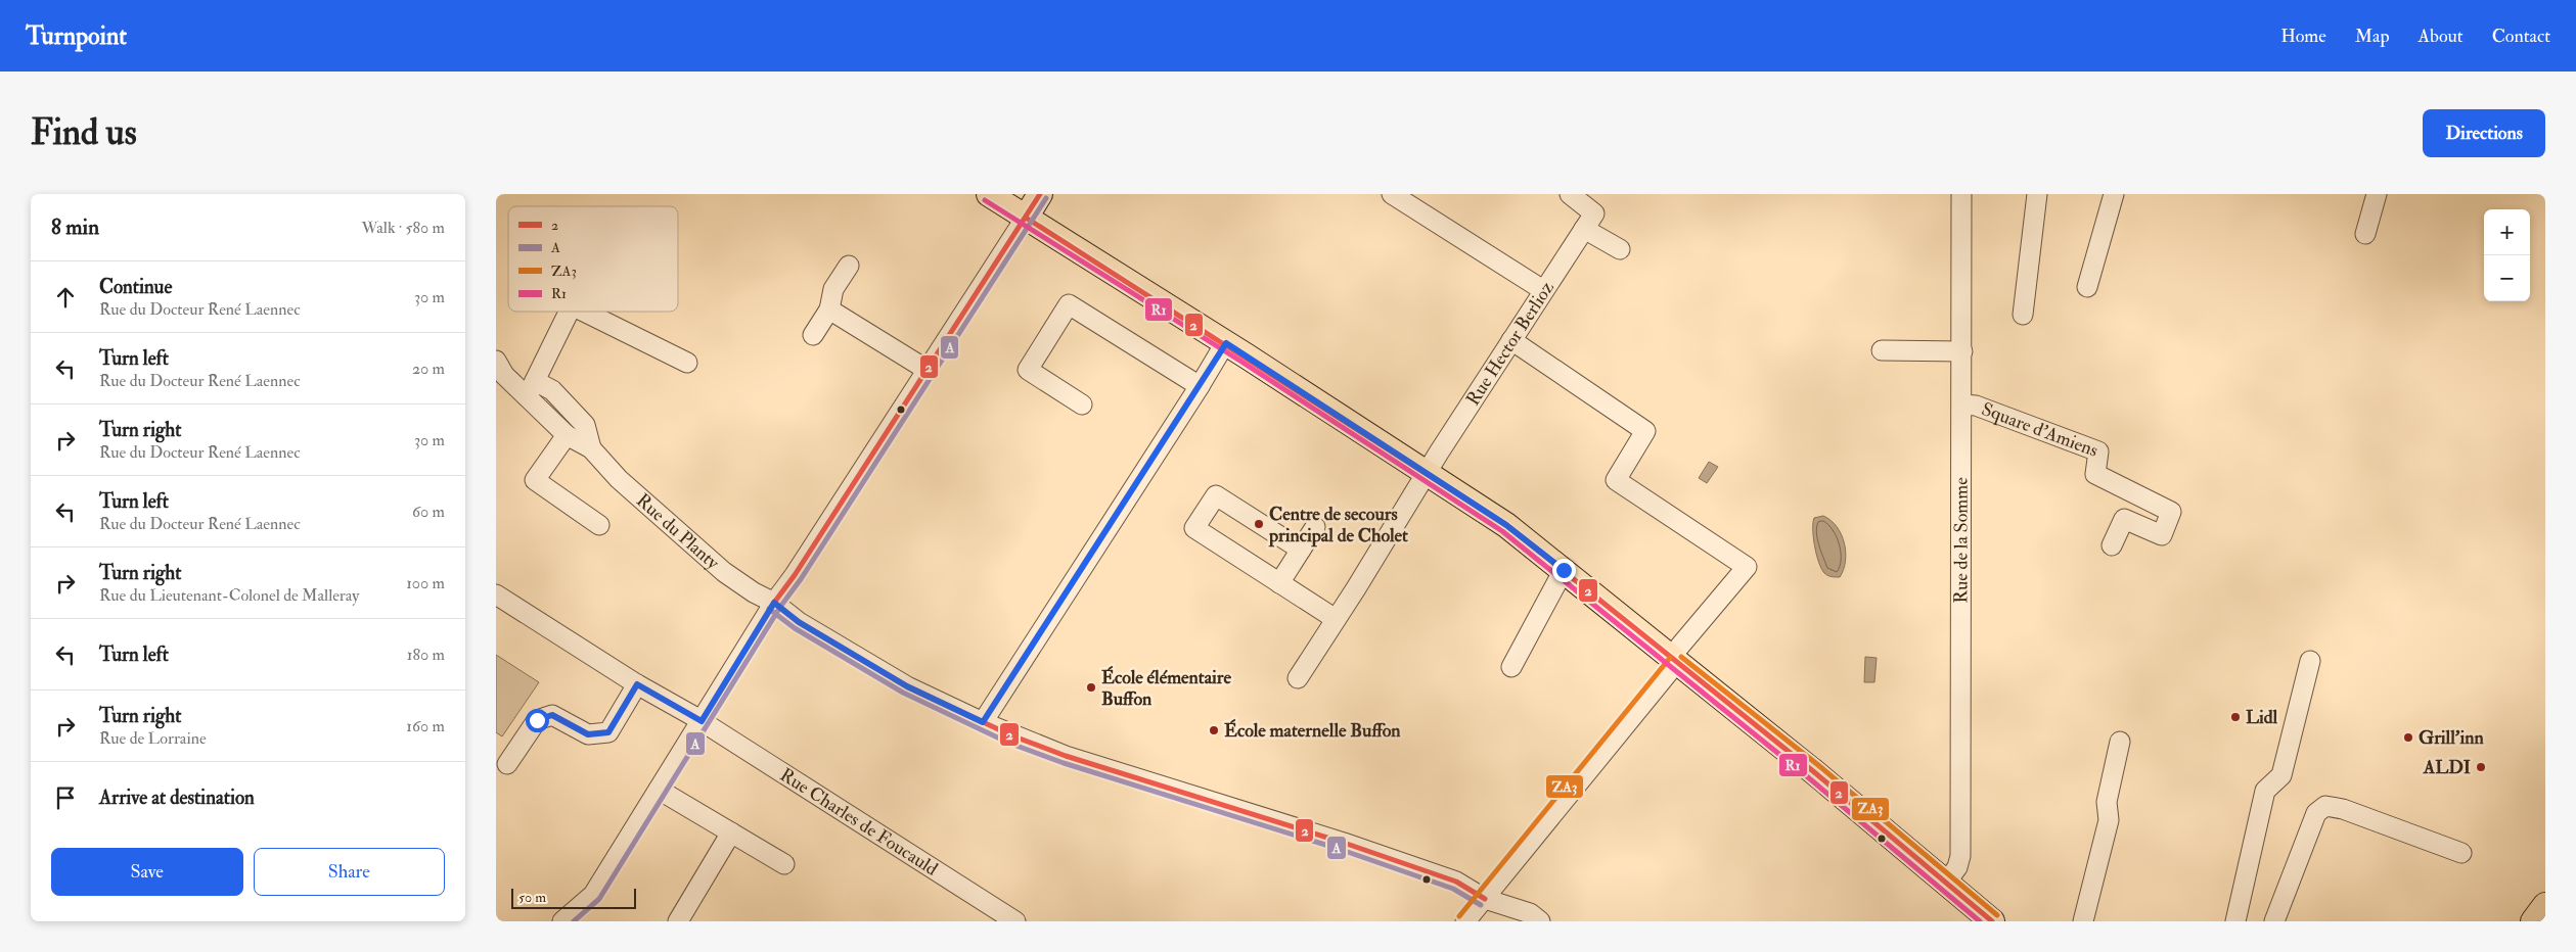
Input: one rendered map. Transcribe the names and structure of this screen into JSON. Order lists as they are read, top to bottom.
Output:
{
  "streets": {
    "street": [
      "Rue Hector Berlioz",
      "Square d’Amiens",
      "Rue du Planty",
      "Rue de la Somme",
      "Rue Charles de Foucauld"
    ]
  },
  "crossings": [
    ["Square d’Amiens", "Rue de la Somme"]
  ],
  "places": [
    "Centre de secours principal de Cholet",
    "École élémentaire Buffon",
    "Lidl",
    "École maternelle Buffon",
    "Grill'inn",
    "ALDI"
  ],
  "lines": [
    "transit line 2",
    "transit line A",
    "transit line R1",
    "transit line ZA3"
  ],
  "legend": [
    "2",
    "A",
    "ZA3",
    "R1"
  ],
  "scale_bar": "50 m",
  "page": {
    "header": "Turnpoint",
    "nav": [
      "Home",
      "Map",
      "About",
      "Contact"
    ],
    "buttons": [
      "Directions",
      ["Save", "Share"]
    ],
    "title": "Find us",
    "heading": ["8 min", "Walk · 580 m"],
    "map_buttons": ["+", "−"],
    "list": [
      ["Continue", "Rue du Docteur René Laennec", "30 m"],
      ["Turn left", "Rue du Docteur René Laennec", "20 m"],
      ["Turn right", "Rue du Docteur René Laennec", "30 m"],
      ["Turn left", "Rue du Docteur René Laennec", "60 m"],
      ["Turn right", "Rue du Lieutenant-Colonel de Malleray", "100 m"],
      ["Turn left", "180 m"],
      ["Turn right", "Rue de Lorraine", "160 m"],
      "Arrive at destination"
    ],
    "scale": "50 m"
  }
}
